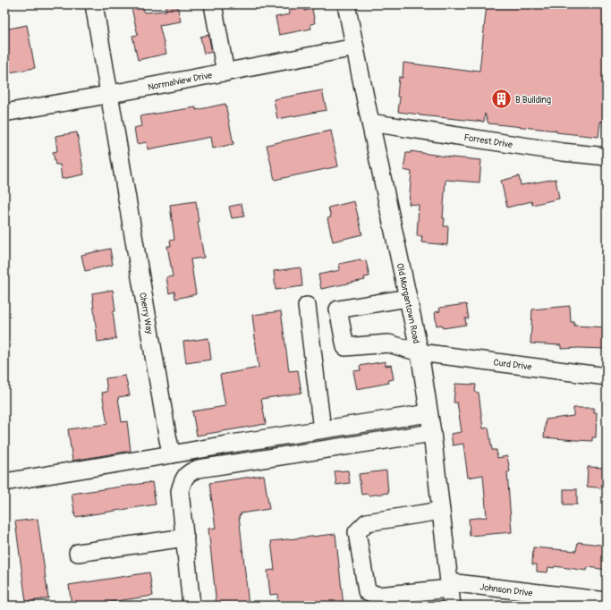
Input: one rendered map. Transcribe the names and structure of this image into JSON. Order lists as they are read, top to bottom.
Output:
{
  "streets": {
    "street": [
      "Normalview Drive",
      "Forrest Drive",
      "Old Morgantown Road",
      "Cherry Way",
      "Curd Drive",
      "Johnson Drive"
    ]
  },
  "crossings": [
    ["Normalview Drive", "Old Morgantown Road"],
    ["Normalview Drive", "Cherry Way"],
    ["Forrest Drive", "Old Morgantown Road"],
    ["Old Morgantown Road", "Curd Drive"],
    ["Old Morgantown Road", "Johnson Drive"]
  ],
  "places": {
    "building": ["B Building"]
  }
}
